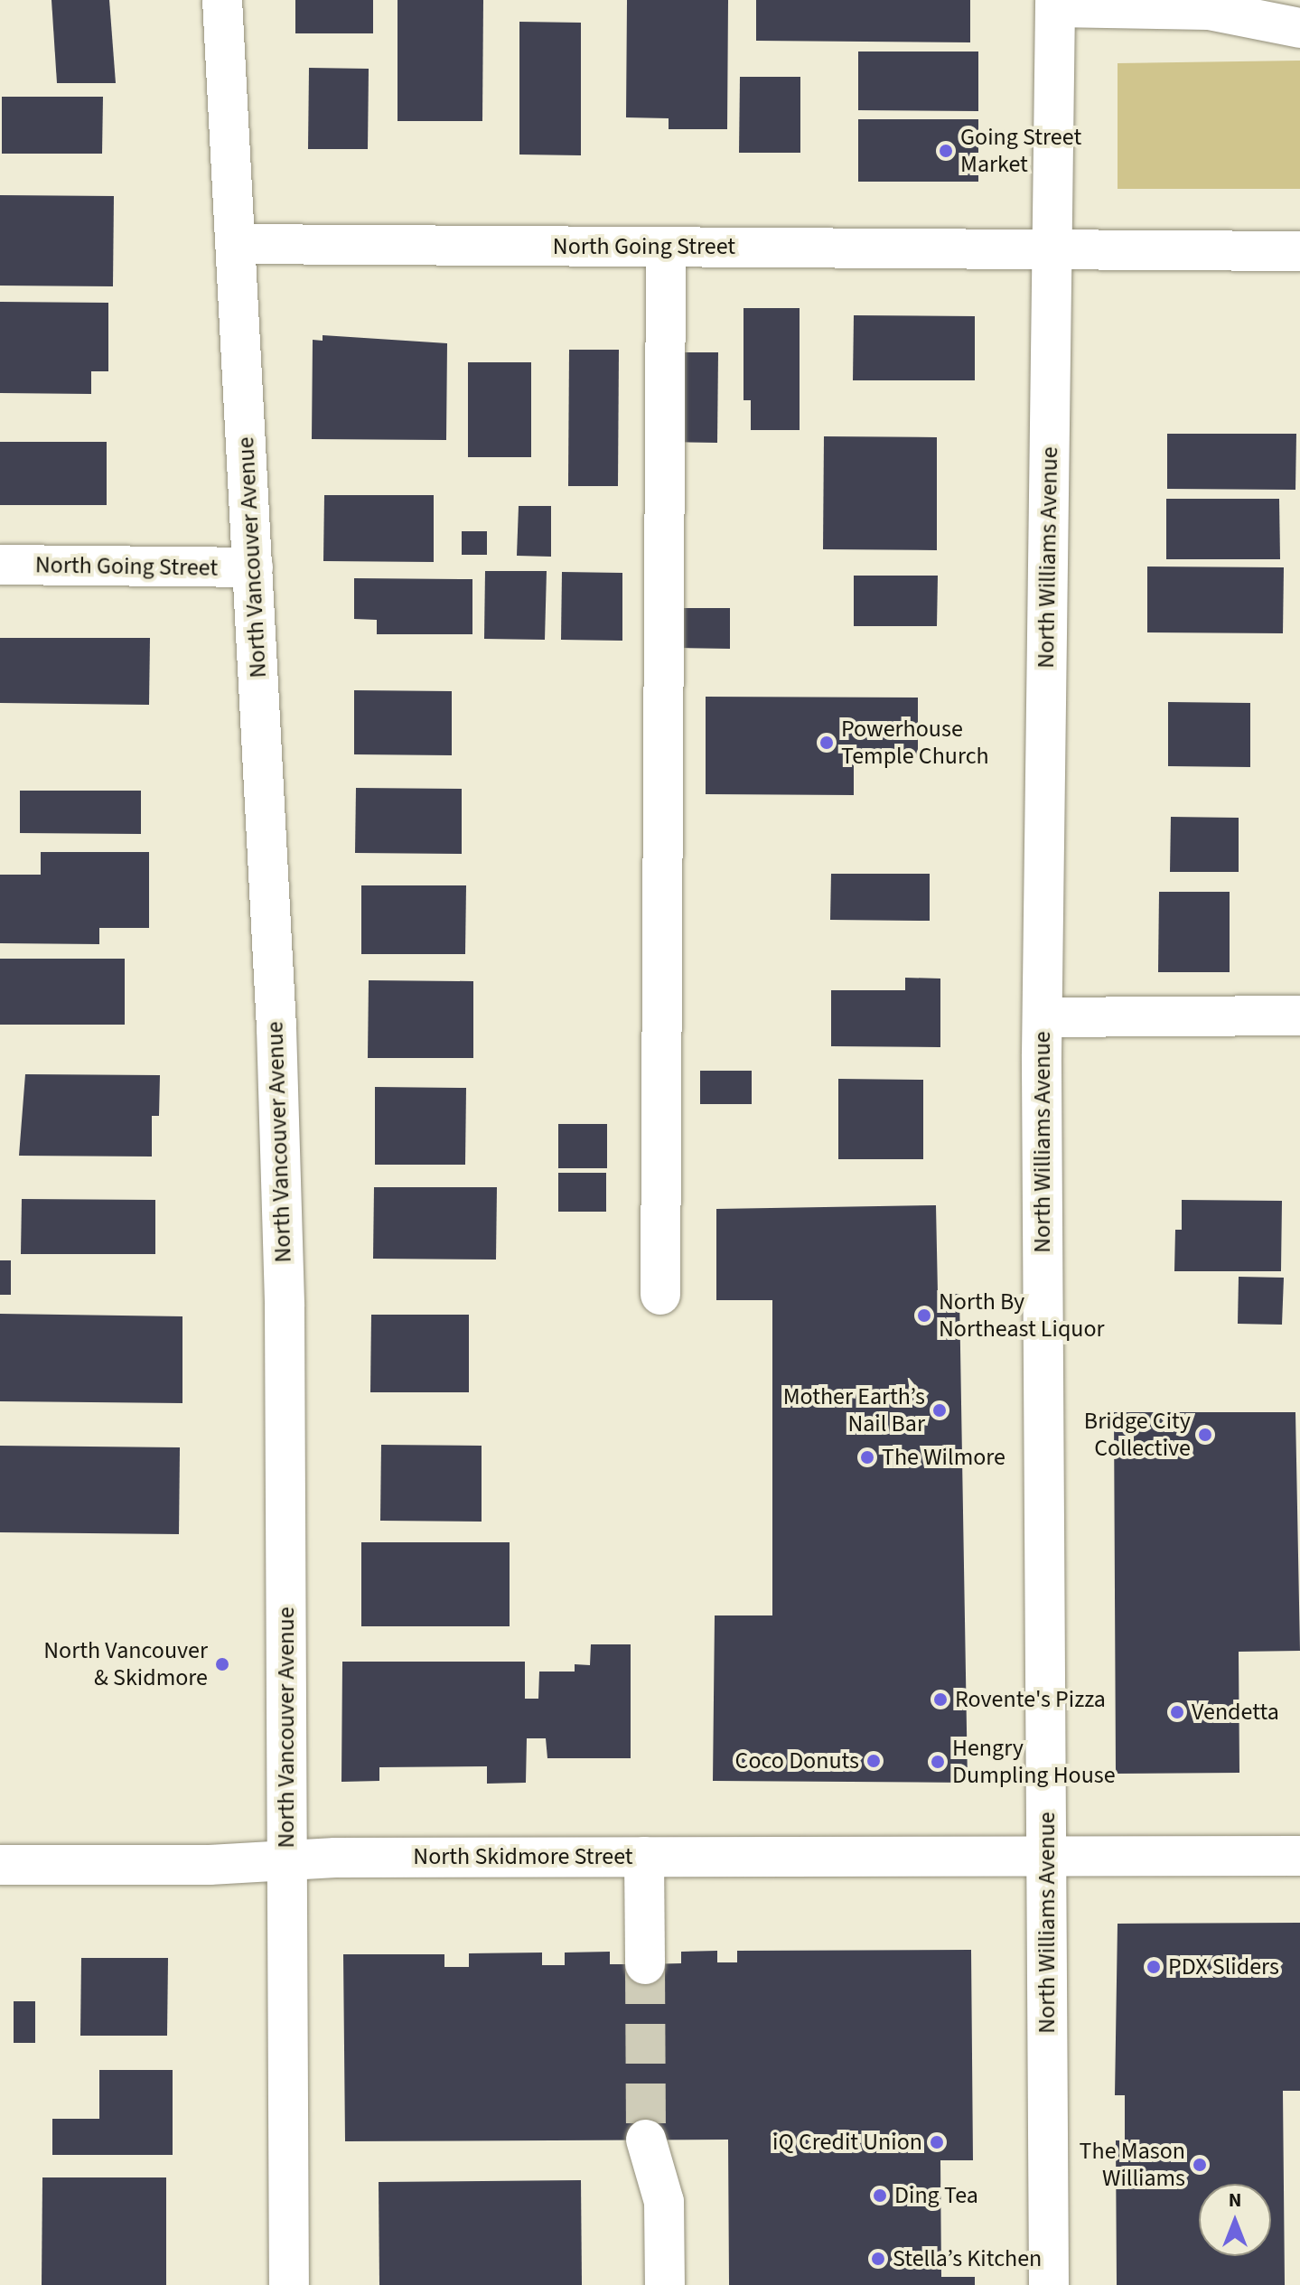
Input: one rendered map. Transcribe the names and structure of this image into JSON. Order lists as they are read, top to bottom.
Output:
{
  "streets": {
    "main road": [
      "North Going Street",
      "North Vancouver Avenue",
      "North Williams Avenue",
      "North Skidmore Street"
    ]
  },
  "crossings": [
    ["North Going Street", "North Vancouver Avenue"],
    ["North Going Street", "North Williams Avenue"],
    ["North Vancouver Avenue", "North Skidmore Street"],
    ["North Williams Avenue", "North Skidmore Street"]
  ],
  "places": [
    "Going Street Market",
    "Powerhouse Temple Church",
    "North By Northeast Liquor",
    "Mother Earth’s Nail Bar",
    "Bridge City Collective",
    "The Wilmore",
    "North Vancouver & Skidmore",
    "Rovente's Pizza",
    "Vendetta",
    "Coco Donuts",
    "Hengry Dumpling House",
    "PDX Sliders",
    "iQ Credit Union",
    "The Mason Williams",
    "Ding Tea",
    "Stella’s Kitchen"
  ],
  "north": "top"
}
